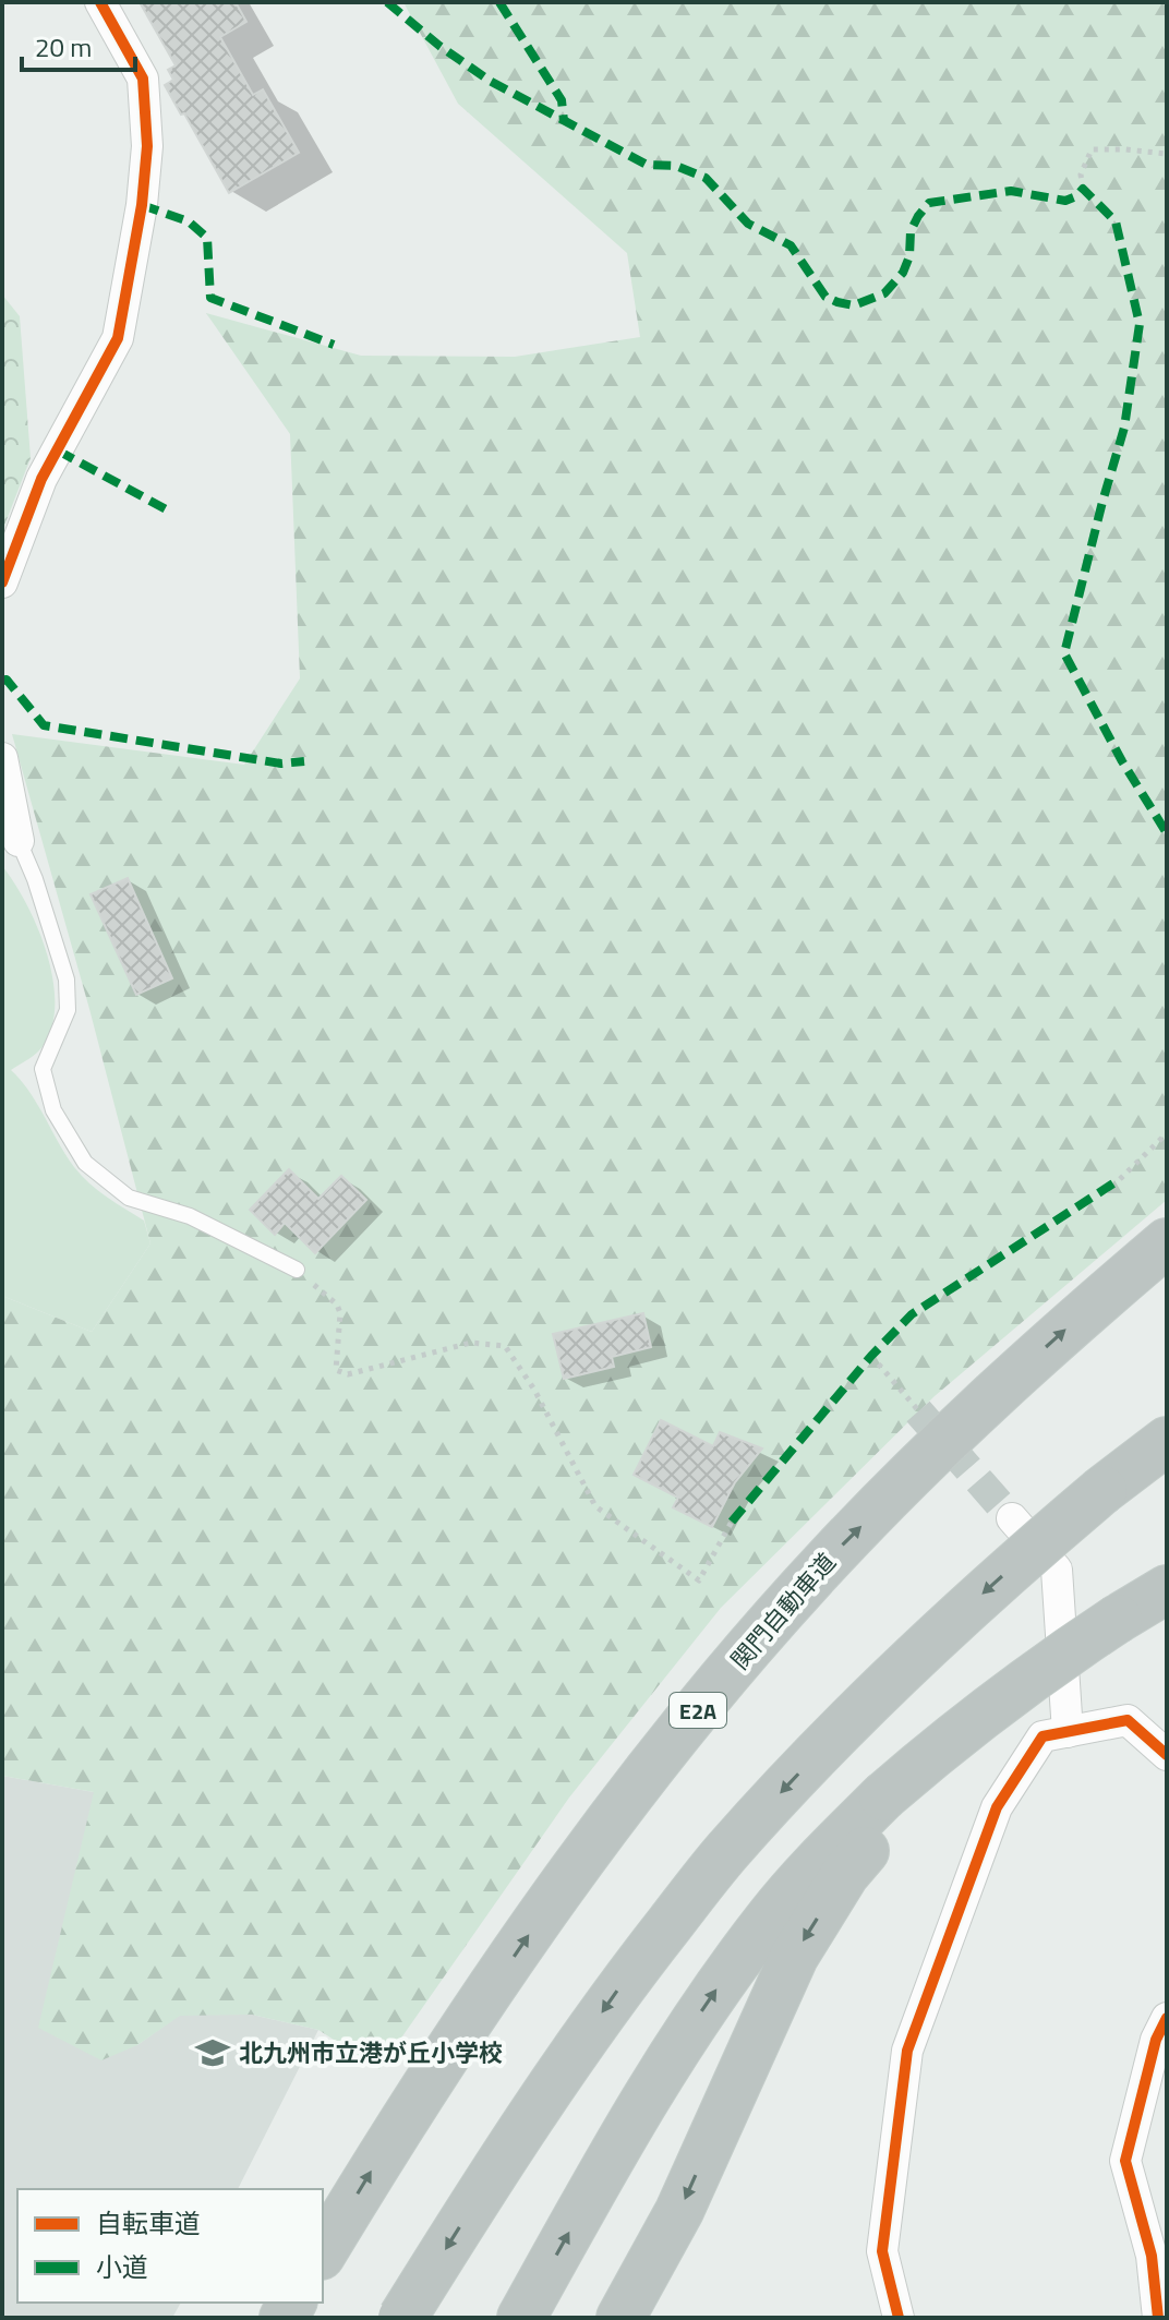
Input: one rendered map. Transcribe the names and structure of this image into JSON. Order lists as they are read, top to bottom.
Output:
{
  "streets": {
    "highway": ["関門自動車道", "E2A"]
  },
  "places": {
    "school or university": ["北九州市立港が丘小学校"]
  },
  "legend": ["自転車道", "小道"],
  "scale_bar": "20 m"
}
